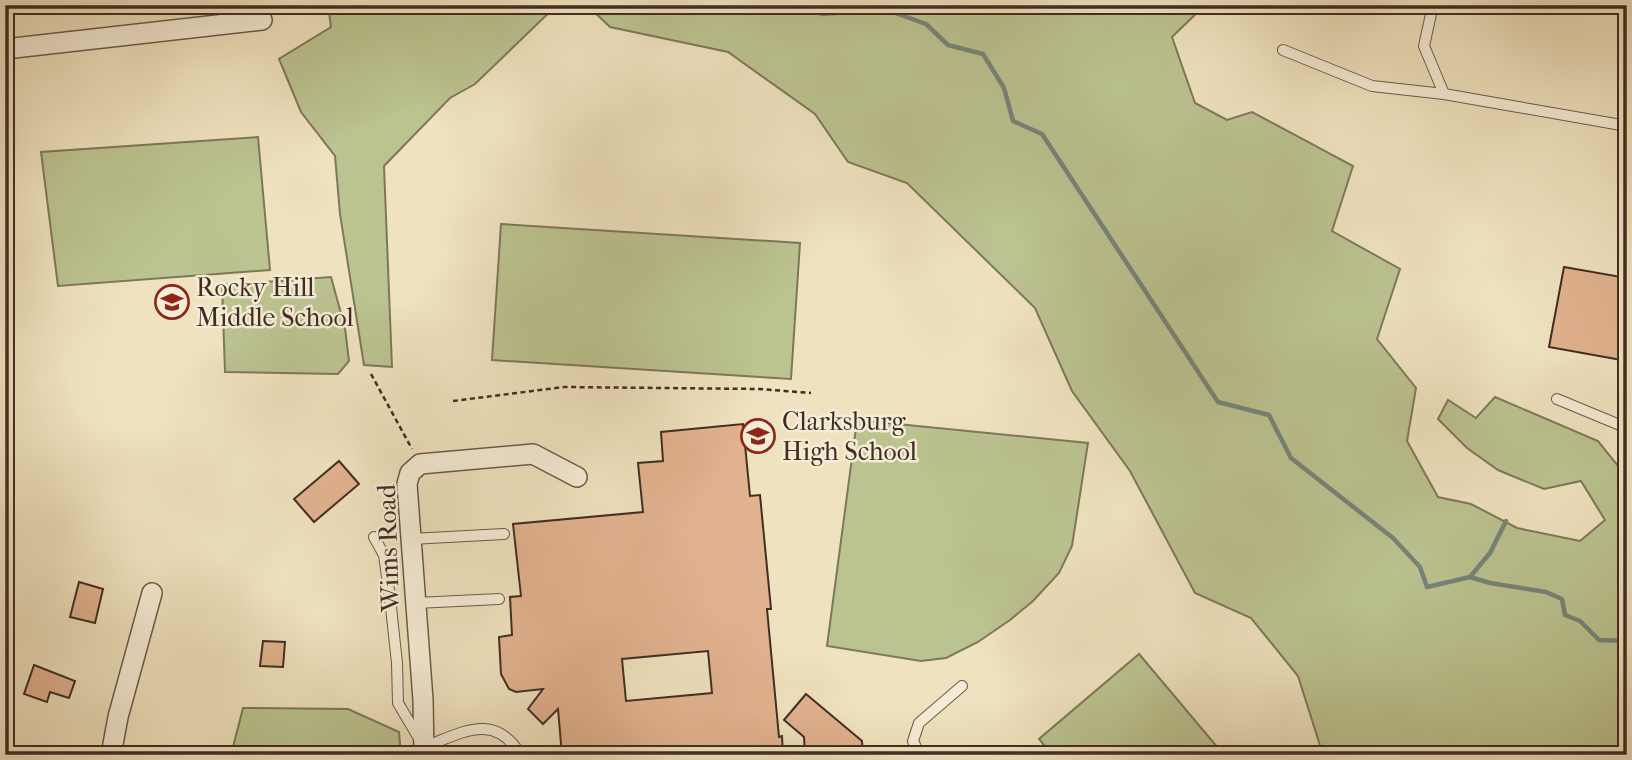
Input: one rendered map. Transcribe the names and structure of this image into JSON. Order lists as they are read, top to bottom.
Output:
{
  "streets": {
    "street": ["Wims Road"]
  },
  "places": {
    "school or university": ["Rocky Hill Middle School", "Clarksburg High School"]
  }
}
